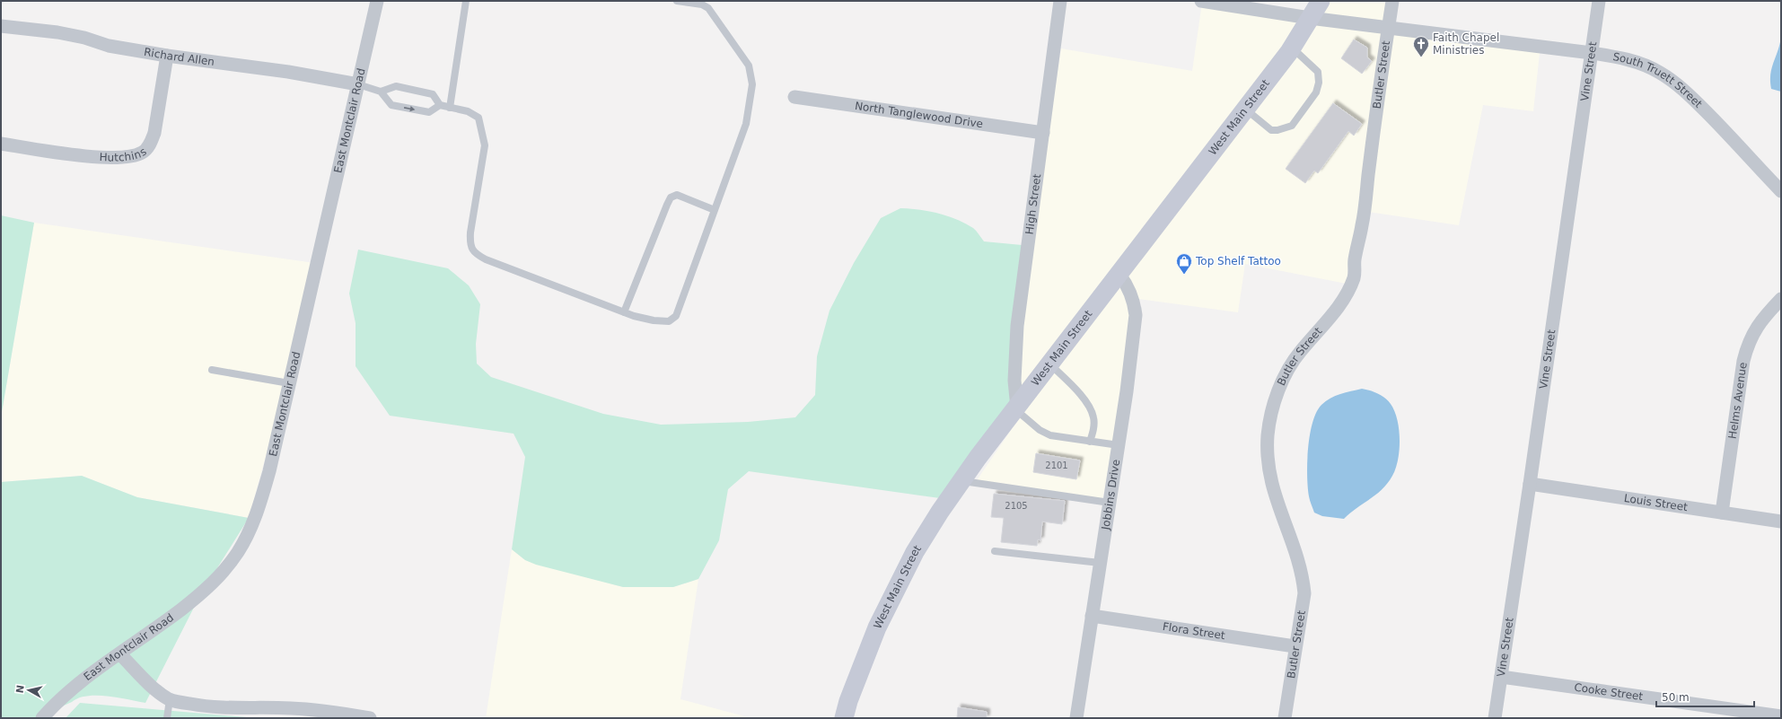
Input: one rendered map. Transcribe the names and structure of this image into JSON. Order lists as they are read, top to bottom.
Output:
{
  "streets": {
    "main road": ["West Main Street"],
    "street": [
      "Richard Allen",
      "Vine Street",
      "Butler Street",
      "South Truett Street",
      "North Tanglewood Drive",
      "East Montclair Road",
      "Hutchins",
      "High Street",
      "Helms Avenue",
      "Jobbins Drive",
      "Louis Street",
      "Flora Street",
      "Cooke Street"
    ]
  },
  "crossings": [
    ["Richard Allen", "East Montclair Road"],
    ["Richard Allen", "Hutchins"],
    ["Vine Street", "South Truett Street"],
    ["Vine Street", "Louis Street"],
    ["Vine Street", "Cooke Street"],
    ["Butler Street", "South Truett Street"],
    ["Butler Street", "Flora Street"],
    ["South Truett Street", "West Main Street"],
    ["North Tanglewood Drive", "High Street"],
    ["West Main Street", "High Street"],
    ["West Main Street", "Jobbins Drive"],
    ["Helms Avenue", "Louis Street"],
    ["Jobbins Drive", "Flora Street"]
  ],
  "places": {
    "church": ["Faith Chapel Ministries"],
    "shop": ["Top Shelf Tattoo"]
  },
  "house_numbers": ["2101", "2105"],
  "scale_bar": "50 m",
  "north": "left"
}
